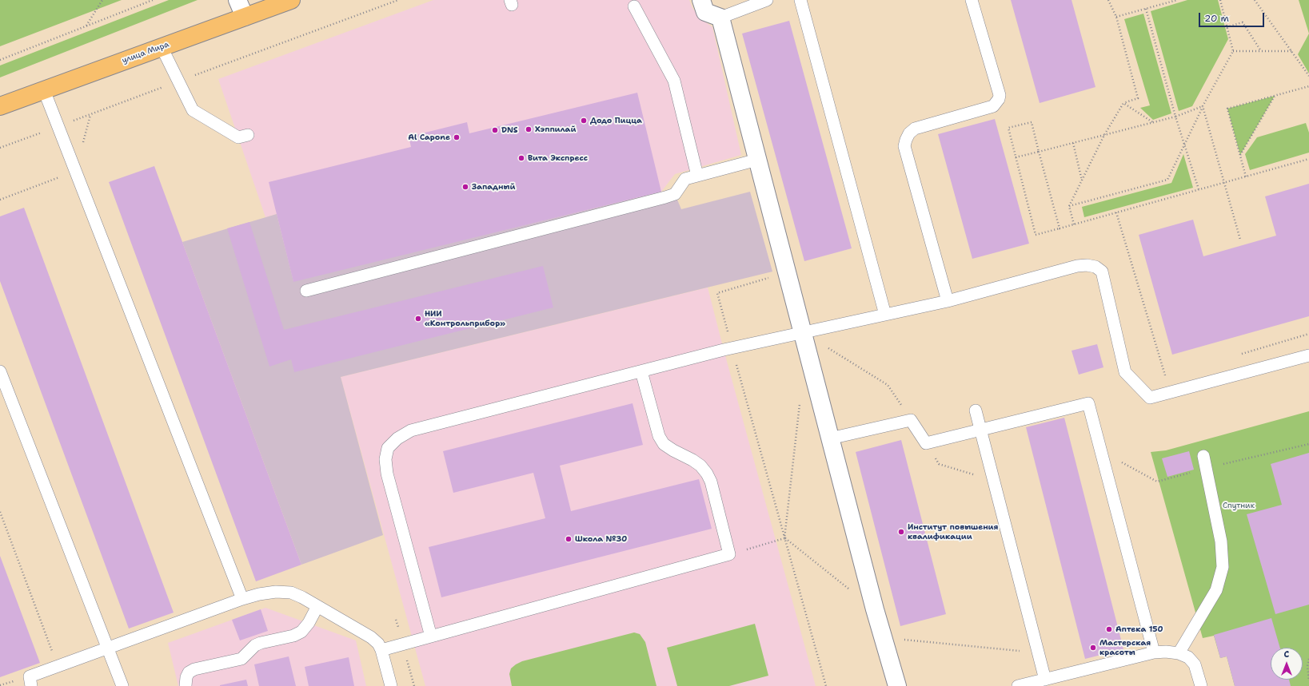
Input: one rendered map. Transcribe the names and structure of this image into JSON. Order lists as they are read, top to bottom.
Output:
{
  "streets": {
    "main road": ["улица Мира"]
  },
  "parks": ["Спутник"],
  "places": [
    "Додо Пицца",
    "Хэппилай",
    "DNS",
    "Al Capone",
    "Вита Экспресс",
    "Западный",
    "НИИ «Контрольприбор»",
    "Институт повышения квалификации",
    "Школа №30",
    "Аптека 150",
    "Мастерская красоты"
  ],
  "scale_bar": "20 m",
  "north": "top"
}
